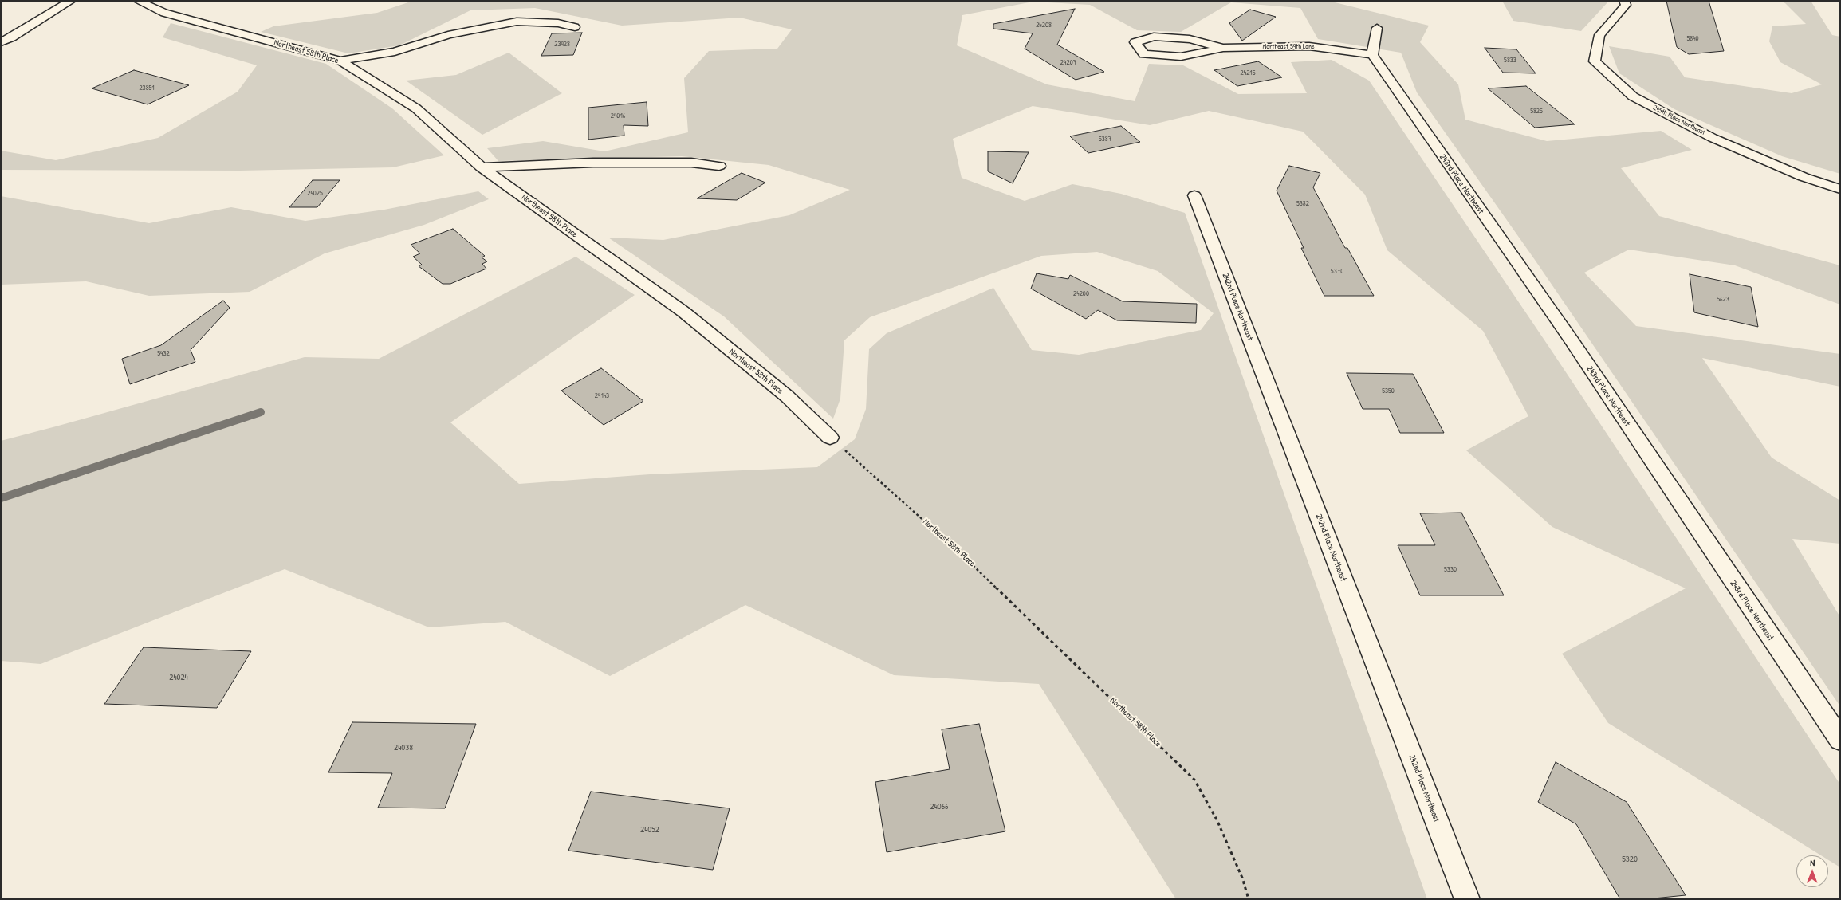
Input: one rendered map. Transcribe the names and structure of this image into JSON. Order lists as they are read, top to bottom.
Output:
{
  "streets": {
    "street": [
      "Northeast 59th Lane",
      "Northeast 58th Place",
      "245th Place Northeast",
      "243rd Place Northeast",
      "242nd Place Northeast"
    ]
  },
  "crossings": [
    ["Northeast 59th Lane", "243rd Place Northeast"]
  ],
  "house_numbers": [
    "24208",
    "5840",
    "23928",
    "5833",
    "24207",
    "24215",
    "23851",
    "5825",
    "24016",
    "5387",
    "24025",
    "5382",
    "5370",
    "24200",
    "5623",
    "5432",
    "5350",
    "24143",
    "5330",
    "24024",
    "24038",
    "24066",
    "24052",
    "5320"
  ],
  "north": "top"
}
